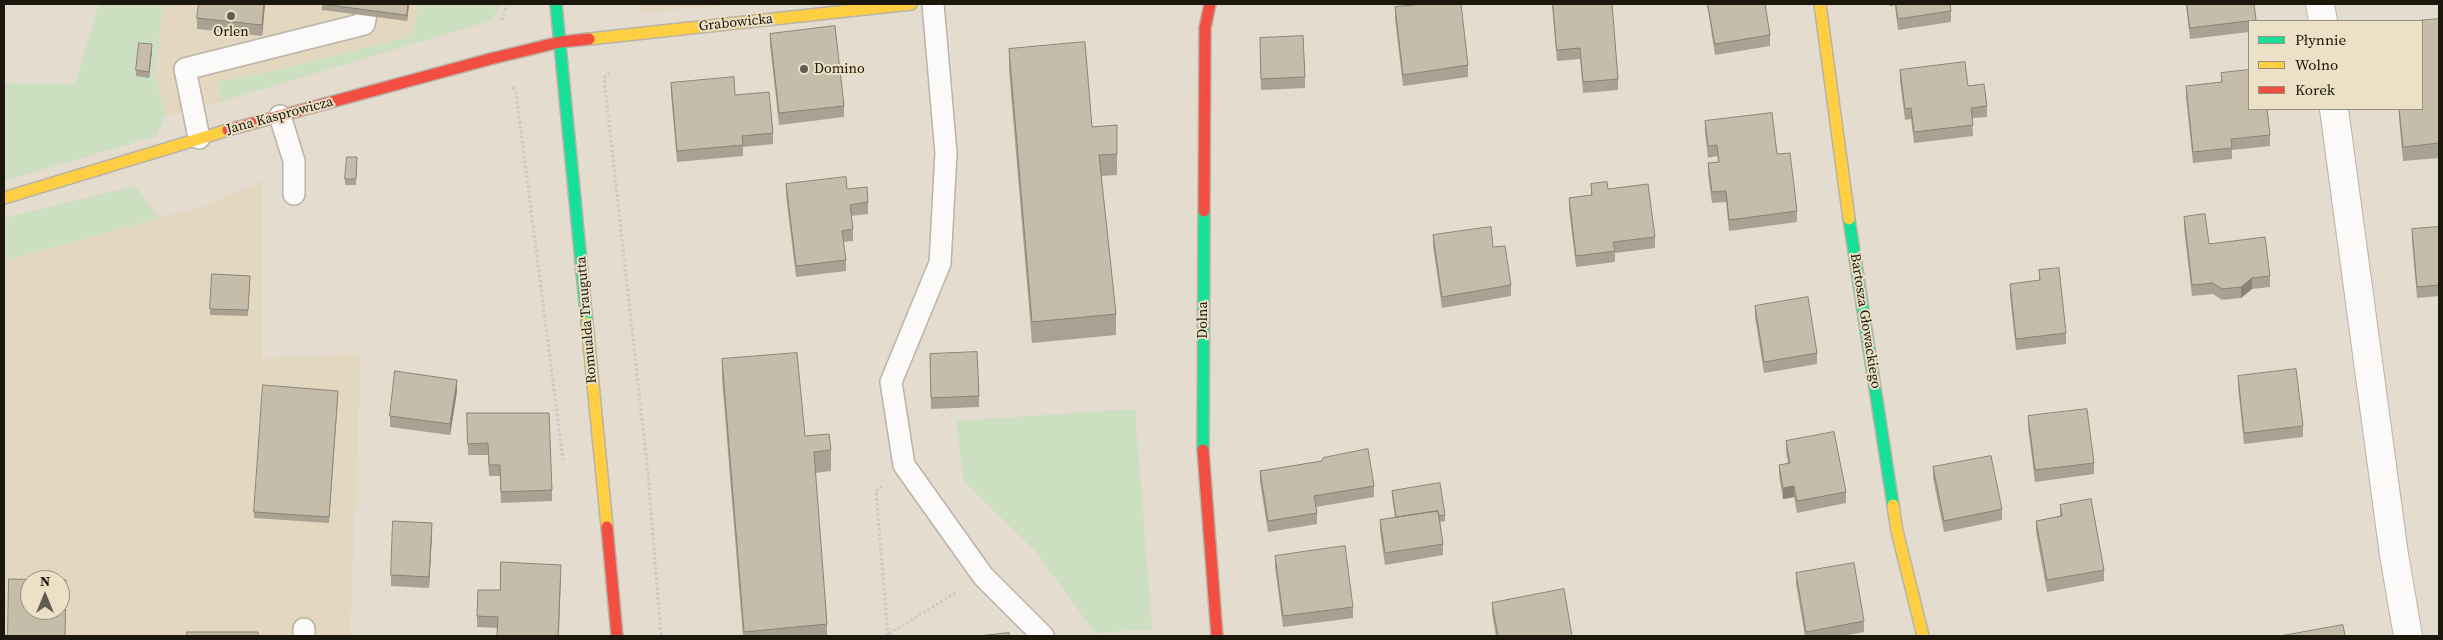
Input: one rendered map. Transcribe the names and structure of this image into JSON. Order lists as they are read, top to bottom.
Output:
{
  "streets": {
    "street": [
      "Grabowicka",
      "Jana Kasprowicza",
      "Romualda Traugutta",
      "Dolna",
      "Bartosza Głowackiego"
    ]
  },
  "crossings": [
    ["Grabowicka", "Jana Kasprowicza"],
    ["Grabowicka", "Romualda Traugutta"],
    ["Jana Kasprowicza", "Romualda Traugutta"]
  ],
  "places": ["Orlen", "Domino"],
  "legend": ["Płynnie", "Wolno", "Korek"],
  "north": "top"
}
